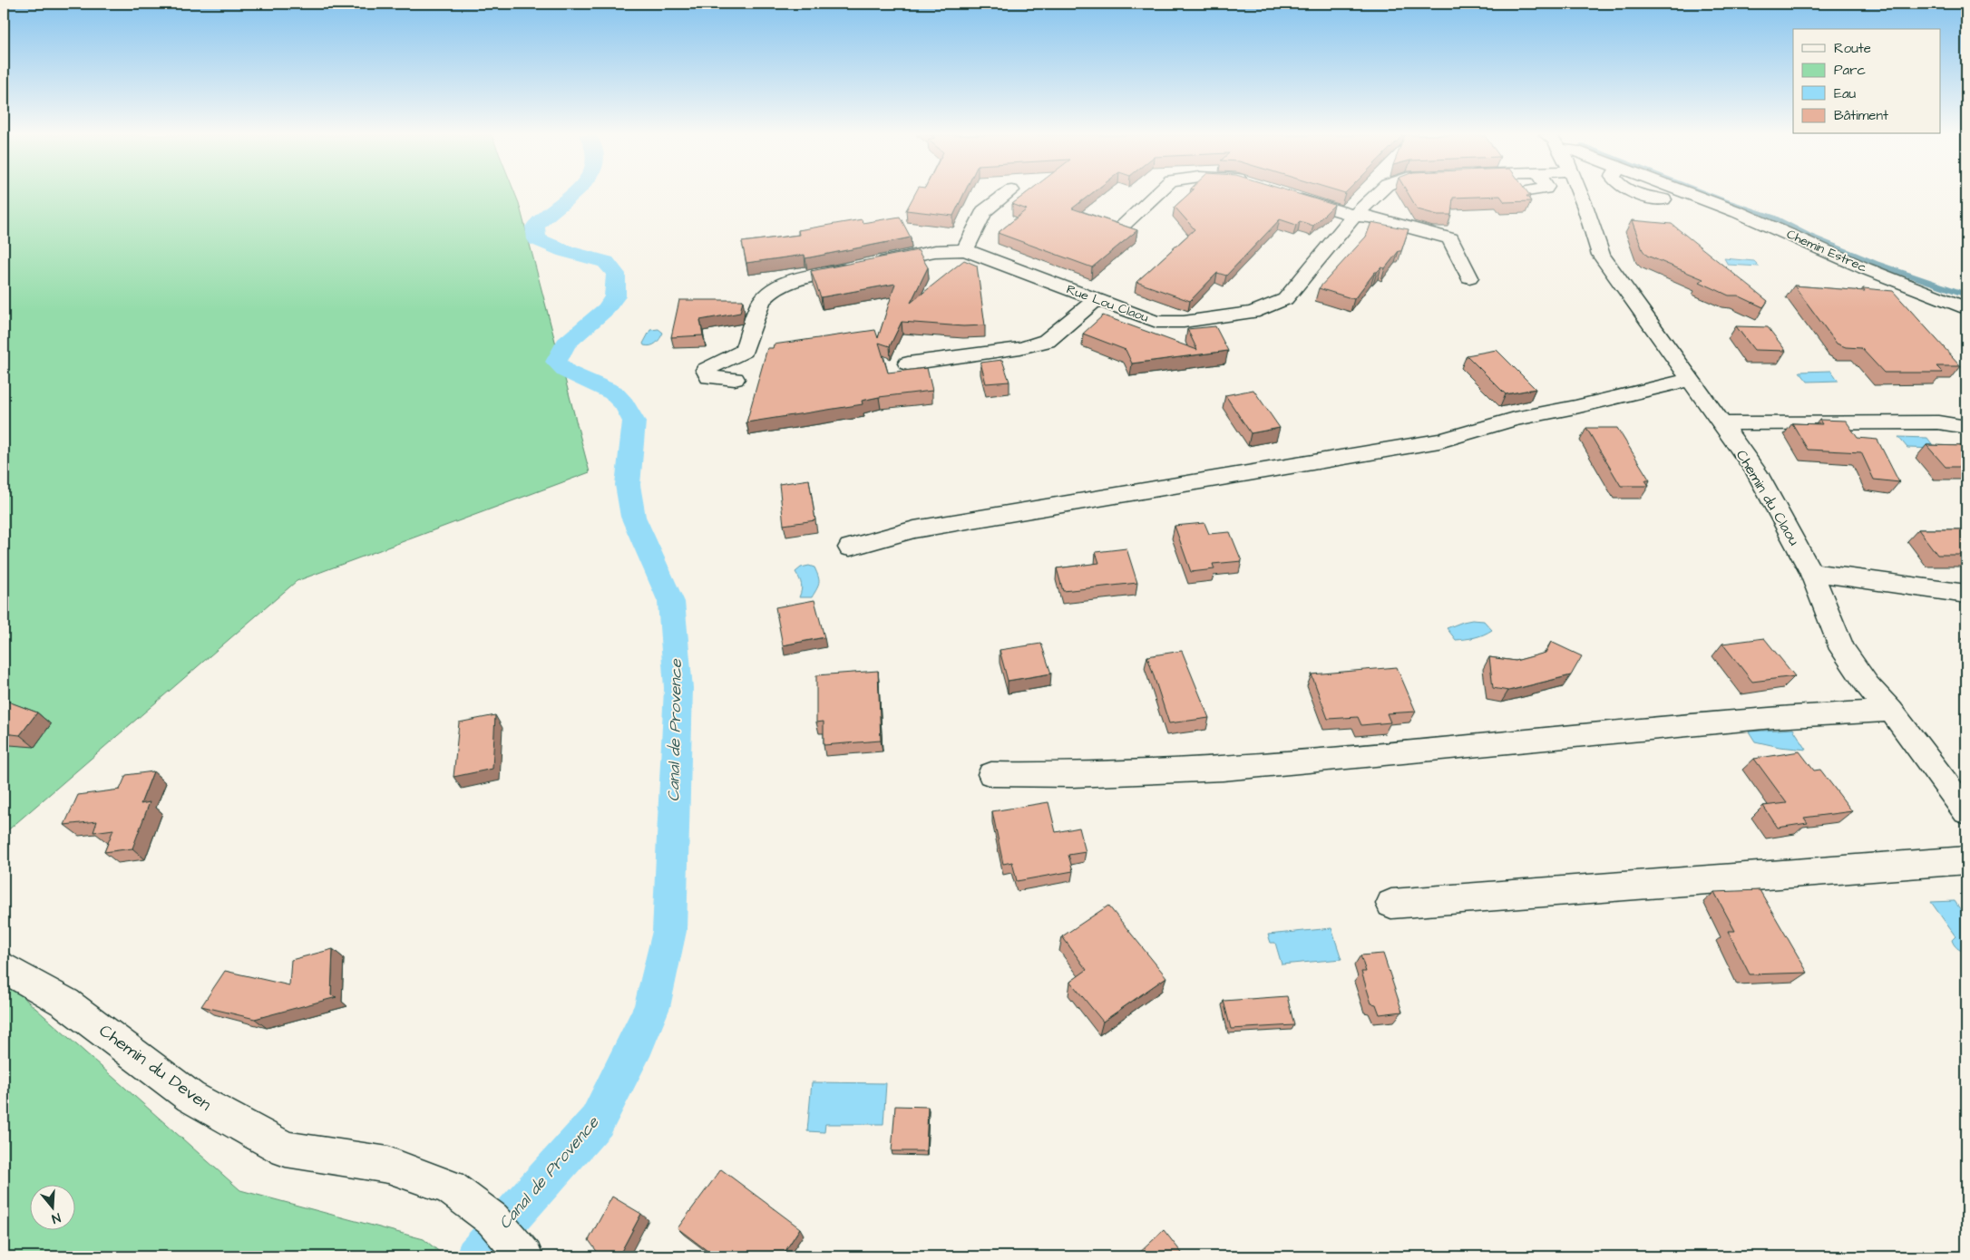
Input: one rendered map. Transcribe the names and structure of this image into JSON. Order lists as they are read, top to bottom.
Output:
{
  "streets": {
    "street": [
      "Chemin Estrec",
      "Rue Lou Claou",
      "Chemin du Claou",
      "Chemin du Deven"
    ]
  },
  "water": ["Canal de Provence"],
  "legend": [
    "Route",
    "Parc",
    "Eau",
    "Bâtiment"
  ],
  "north": "bottom"
}
